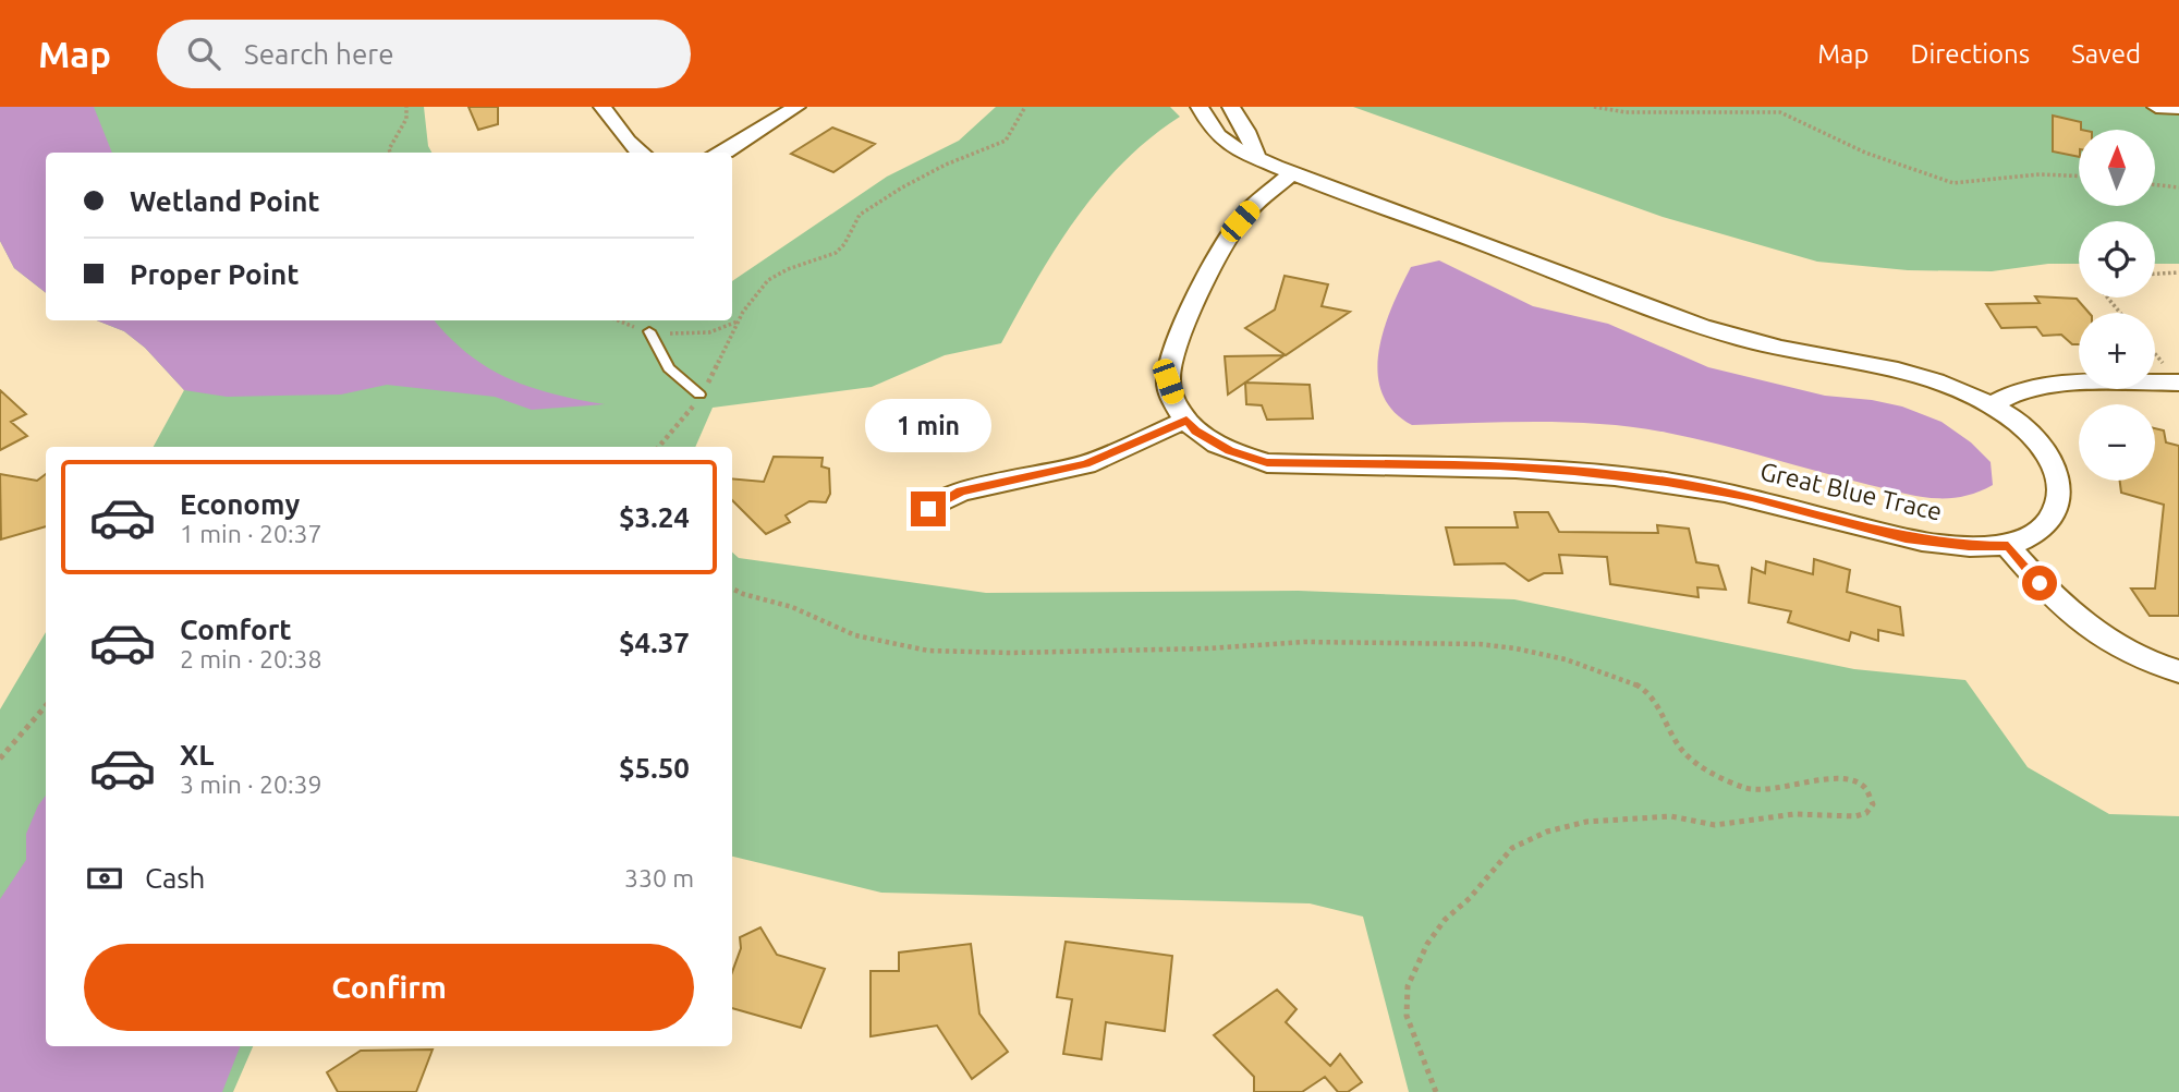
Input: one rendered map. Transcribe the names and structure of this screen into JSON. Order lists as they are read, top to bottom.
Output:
{
  "streets": {
    "street": ["Great Blue Trace"]
  },
  "north": "top",
  "page": {
    "header": "Map",
    "search": "Search here",
    "nav": ["Map", "Directions", "Saved"],
    "map_buttons": ["+", "−"],
    "banner": ["Wetland Point", "Proper Point"],
    "bubble": "1 min",
    "list": [
      {
        "name": "Economy",
        "note": "1 min · 20:37",
        "value": "$3.24"
      },
      {
        "name": "Comfort",
        "note": "2 min · 20:38",
        "value": "$4.37"
      },
      {
        "name": "XL",
        "note": "3 min · 20:39",
        "value": "$5.50"
      }
    ],
    "pay": ["Cash", "330 m"],
    "buttons": "Confirm"
  }
}
